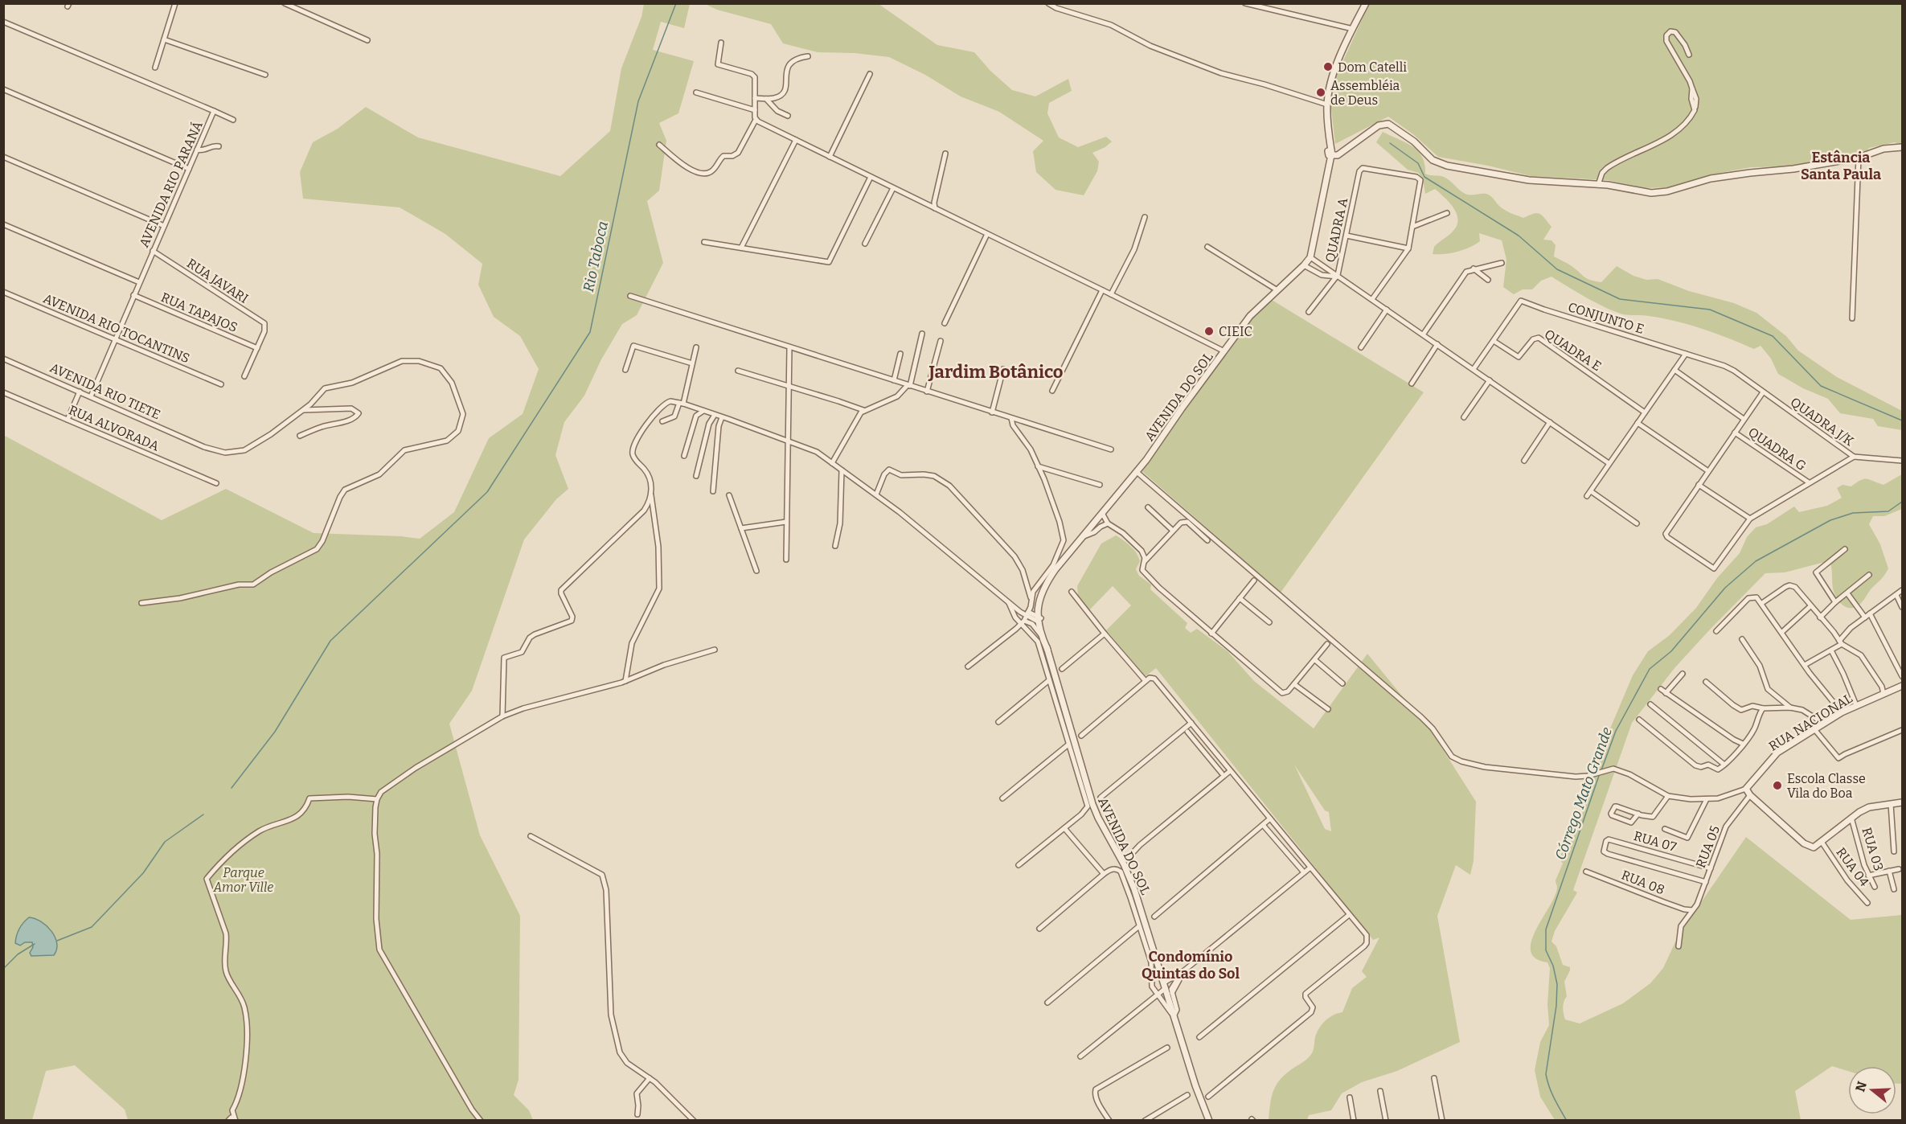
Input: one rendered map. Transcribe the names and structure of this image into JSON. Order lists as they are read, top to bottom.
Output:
{
  "streets": {
    "street": [
      "AVENIDA RIO PARANÁ",
      "QUADRA A",
      "RUA JAVARI",
      "RUA TAPAJOS",
      "CONJUNTO E",
      "AVENIDA RIO TOCANTINS",
      "QUADRA E",
      "AVENIDA RIO TIETE",
      "AVENIDA DO SOL",
      "QUADRA J/K",
      "RUA ALVORADA",
      "QUADRA G",
      "RUA NACIONAL",
      "RUA 07",
      "RUA 05",
      "RUA 03",
      "RUA 04",
      "RUA 08"
    ]
  },
  "crossings": [
    ["AVENIDA RIO PARANÁ", "RUA JAVARI"],
    ["AVENIDA RIO PARANÁ", "RUA TAPAJOS"],
    ["AVENIDA RIO PARANÁ", "AVENIDA RIO TOCANTINS"],
    ["AVENIDA RIO PARANÁ", "AVENIDA RIO TIETE"],
    ["RUA JAVARI", "RUA TAPAJOS"],
    ["CONJUNTO E", "QUADRA E"],
    ["CONJUNTO E", "QUADRA J/K"],
    ["AVENIDA DO SOL", "RUA NACIONAL"],
    ["RUA 07", "RUA 05"],
    ["RUA 05", "RUA 08"]
  ],
  "districts": ["Estância Santa Paula", "Jardim Botânico", "Condomínio Quintas do Sol"],
  "water": ["Rio Taboca", "Córrego Mato Grande"],
  "parks": ["Parque Amor Ville"],
  "places": [
    "Dom Catelli",
    "Assembléia de Deus",
    "CIEIC",
    "Escola Classe Vila do Boa"
  ],
  "north": "left"
}
